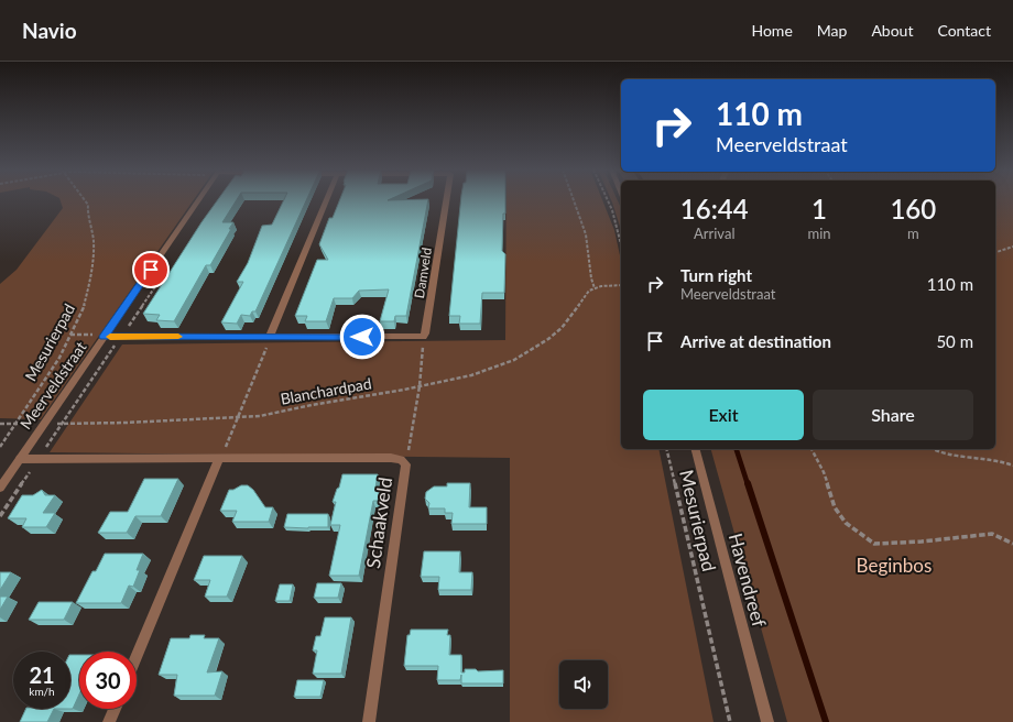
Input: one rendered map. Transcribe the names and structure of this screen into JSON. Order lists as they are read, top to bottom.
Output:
{
  "streets": {
    "street": [
      "Damveld",
      "Meerveldstraat",
      "Schaakveld",
      "Havendreef"
    ],
    "path": ["Mesurierpad", "Blanchardpad"]
  },
  "crossings": [
    ["Mesurierpad", "Blanchardpad"],
    ["Meerveldstraat", "Blanchardpad"],
    ["Meerveldstraat", "Schaakveld"]
  ],
  "parks": ["Beginbos"],
  "page": {
    "header": "Navio",
    "nav": [
      "Home",
      "Map",
      "About",
      "Contact"
    ],
    "turn": ["110 m", "Meerveldstraat"],
    "eta": [
      "16:44",
      "Arrival",
      "1",
      "min",
      "160",
      "m"
    ],
    "list": [
      {
        "name": "Turn right",
        "note": "Meerveldstraat",
        "value": "110 m"
      },
      {
        "name": "Arrive at destination",
        "value": "50 m"
      }
    ],
    "buttons": ["Exit", "Share"],
    "speed": "21 km/h",
    "limit": "30"
  }
}
